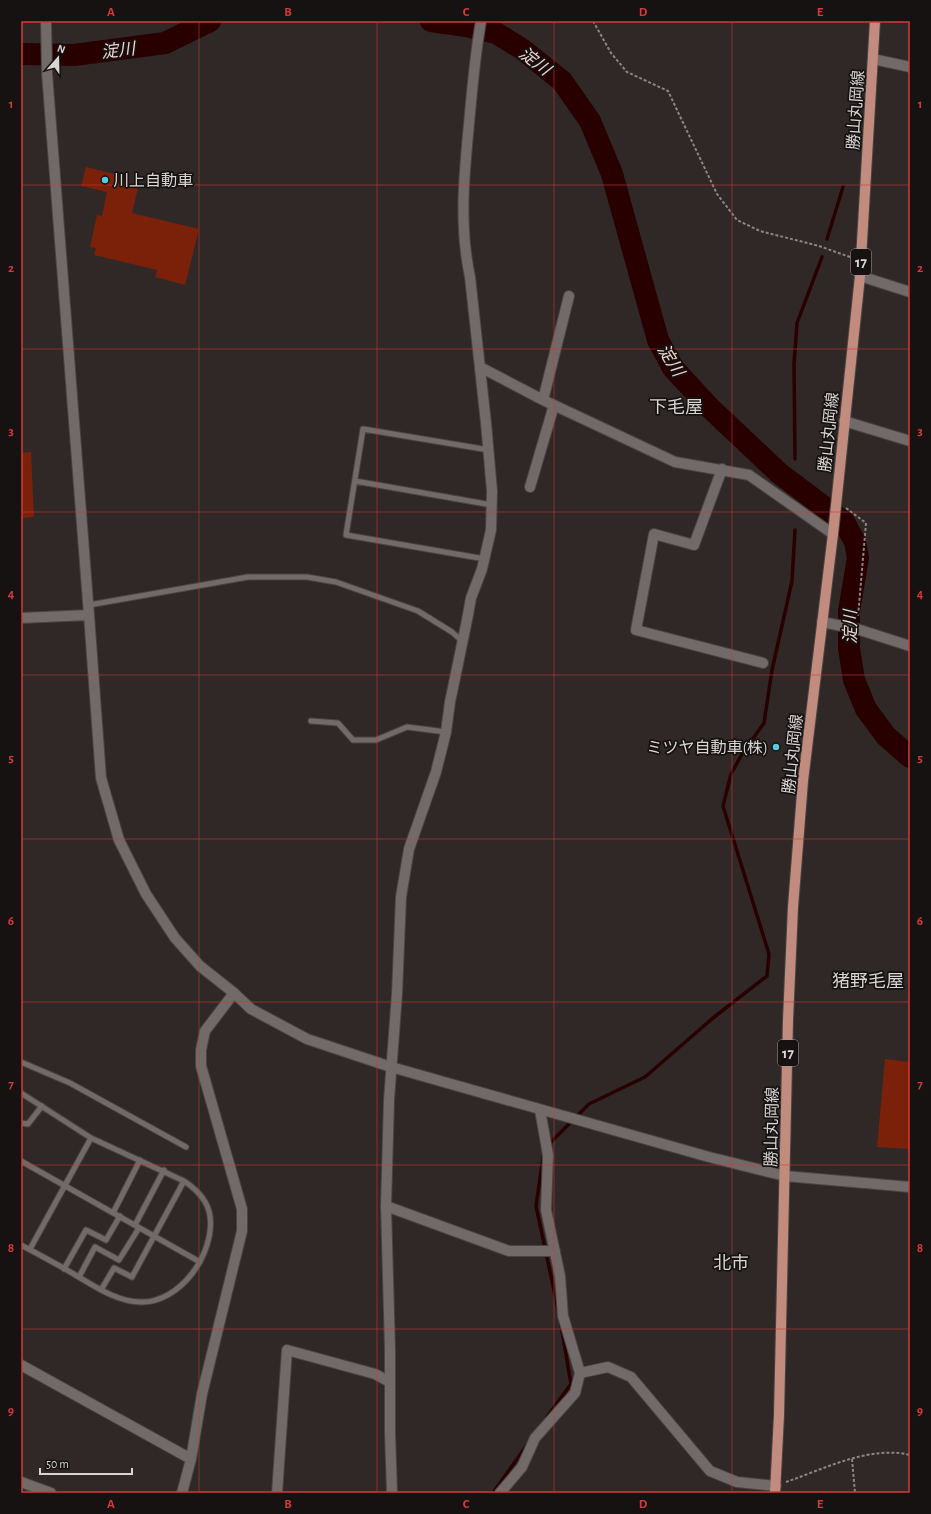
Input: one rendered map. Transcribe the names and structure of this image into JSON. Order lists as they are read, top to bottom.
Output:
{
  "streets": {
    "main road": ["勝山丸岡線", "17"]
  },
  "districts": ["下毛屋", "猪野毛屋", "北市"],
  "water": ["淀川"],
  "places": ["川上自動車", "ミツヤ自動車(株)"],
  "scale_bar": "50 m",
  "north": "top",
  "grid": {
    "columns": [
      "A",
      "B",
      "C",
      "D",
      "E"
    ],
    "rows": [
      "1",
      "2",
      "3",
      "4",
      "5",
      "6",
      "7",
      "8",
      "9"
    ]
  }
}
